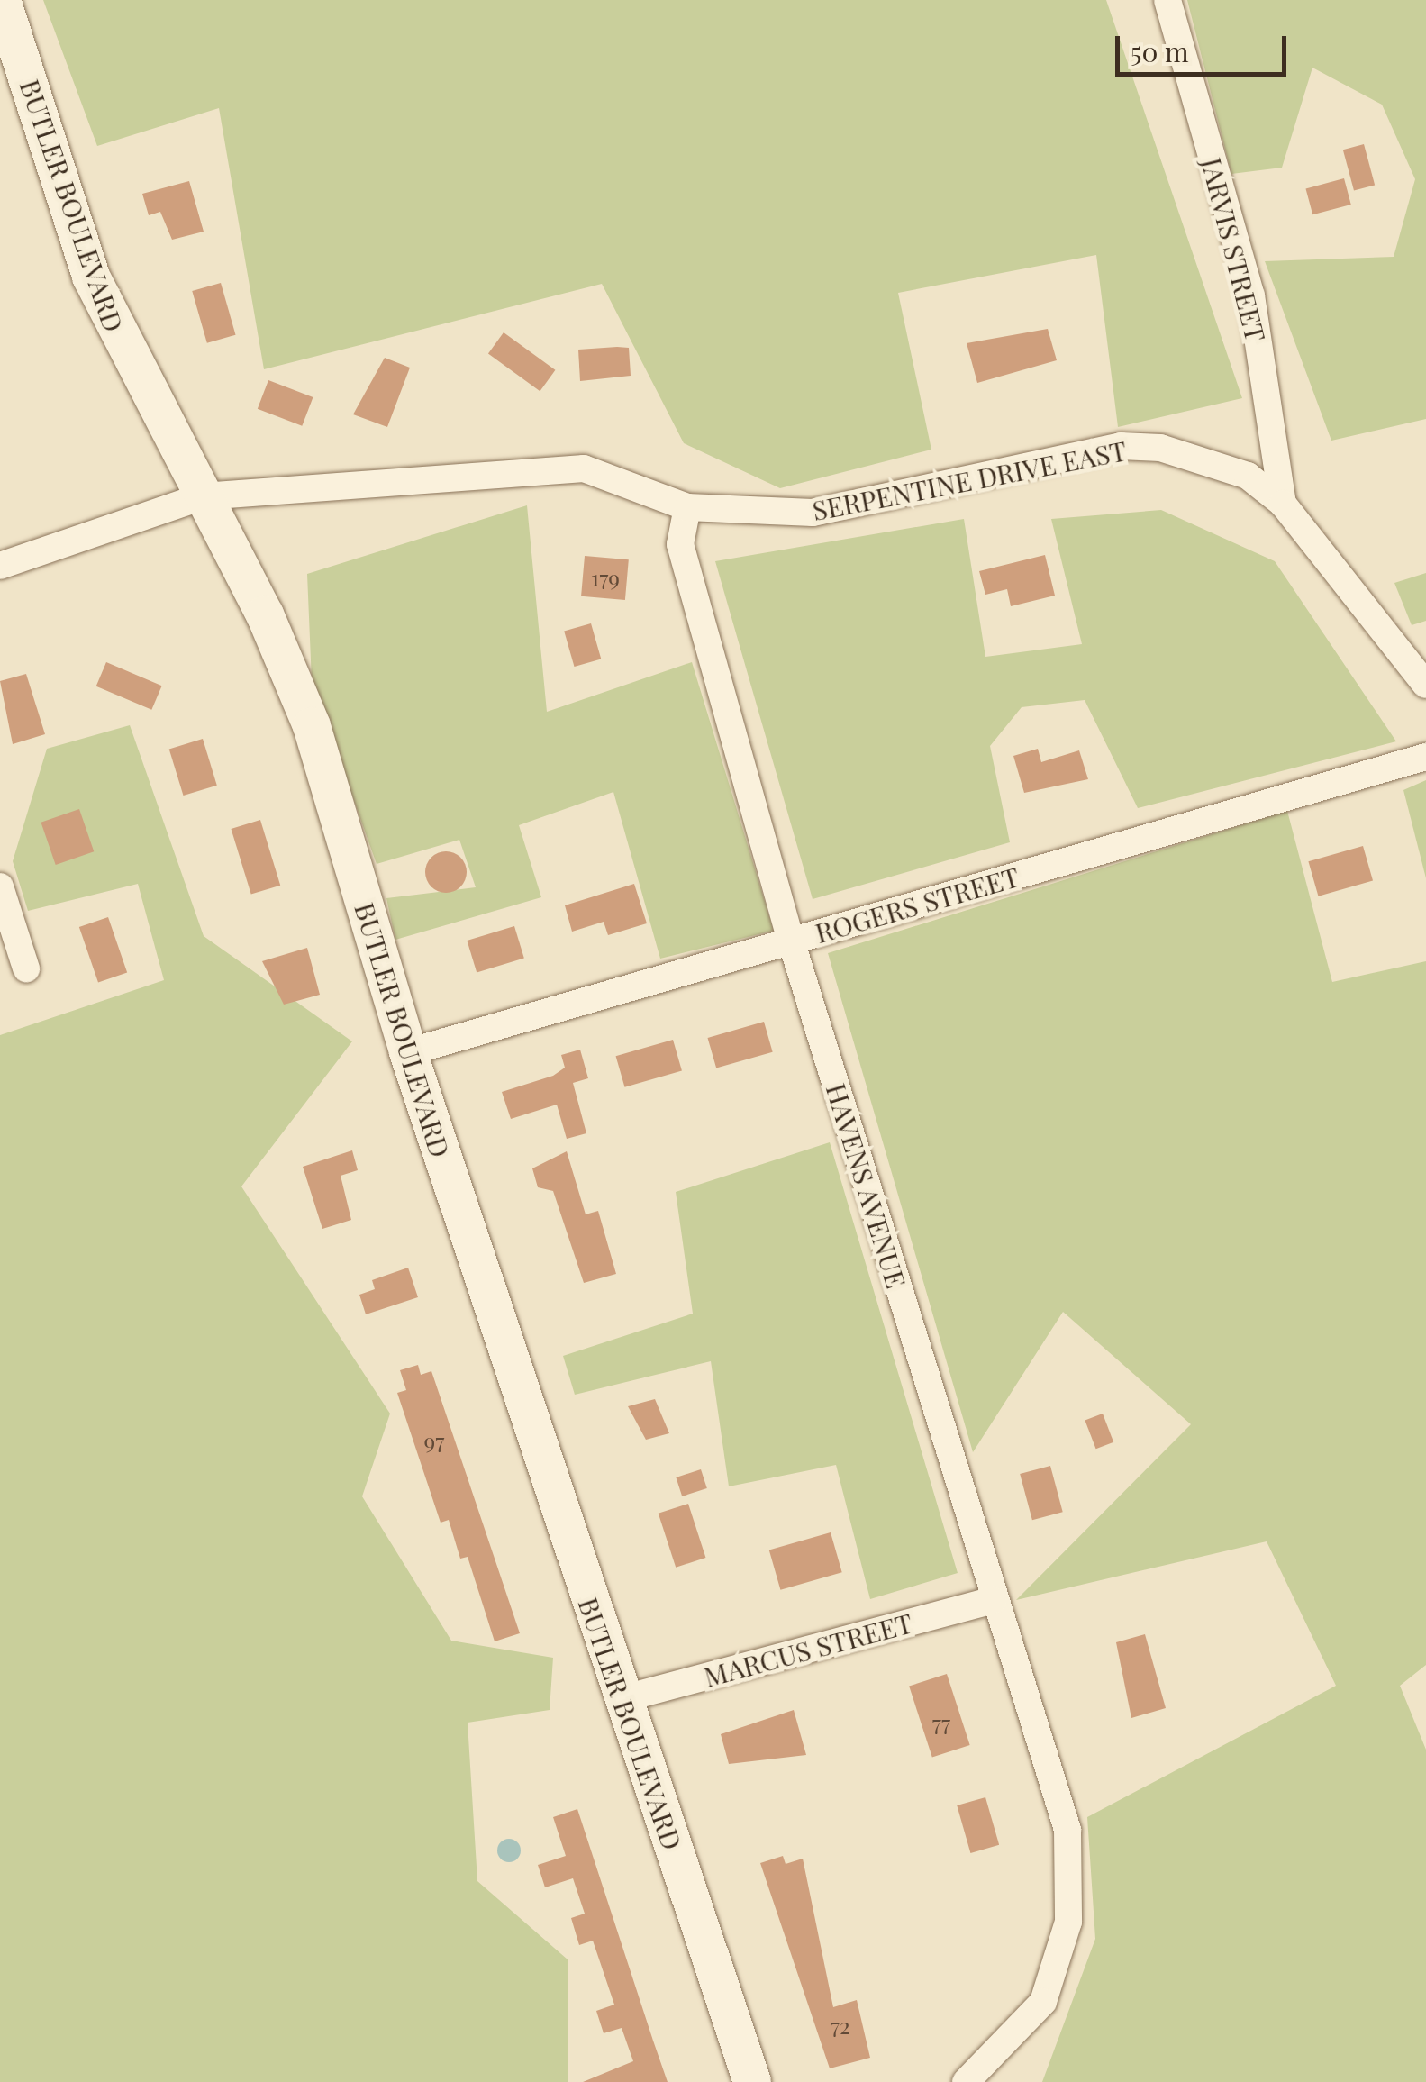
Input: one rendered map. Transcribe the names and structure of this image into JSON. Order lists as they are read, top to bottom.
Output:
{
  "streets": {
    "street": [
      "BUTLER BOULEVARD",
      "JARVIS STREET",
      "SERPENTINE DRIVE EAST",
      "ROGERS STREET",
      "HAVENS AVENUE",
      "MARCUS STREET"
    ]
  },
  "crossings": [
    ["BUTLER BOULEVARD", "SERPENTINE DRIVE EAST"],
    ["BUTLER BOULEVARD", "ROGERS STREET"],
    ["BUTLER BOULEVARD", "MARCUS STREET"],
    ["JARVIS STREET", "SERPENTINE DRIVE EAST"],
    ["SERPENTINE DRIVE EAST", "HAVENS AVENUE"],
    ["ROGERS STREET", "HAVENS AVENUE"],
    ["HAVENS AVENUE", "MARCUS STREET"]
  ],
  "house_numbers": [
    "179",
    "97",
    "77",
    "72"
  ],
  "scale_bar": "50 m"
}
